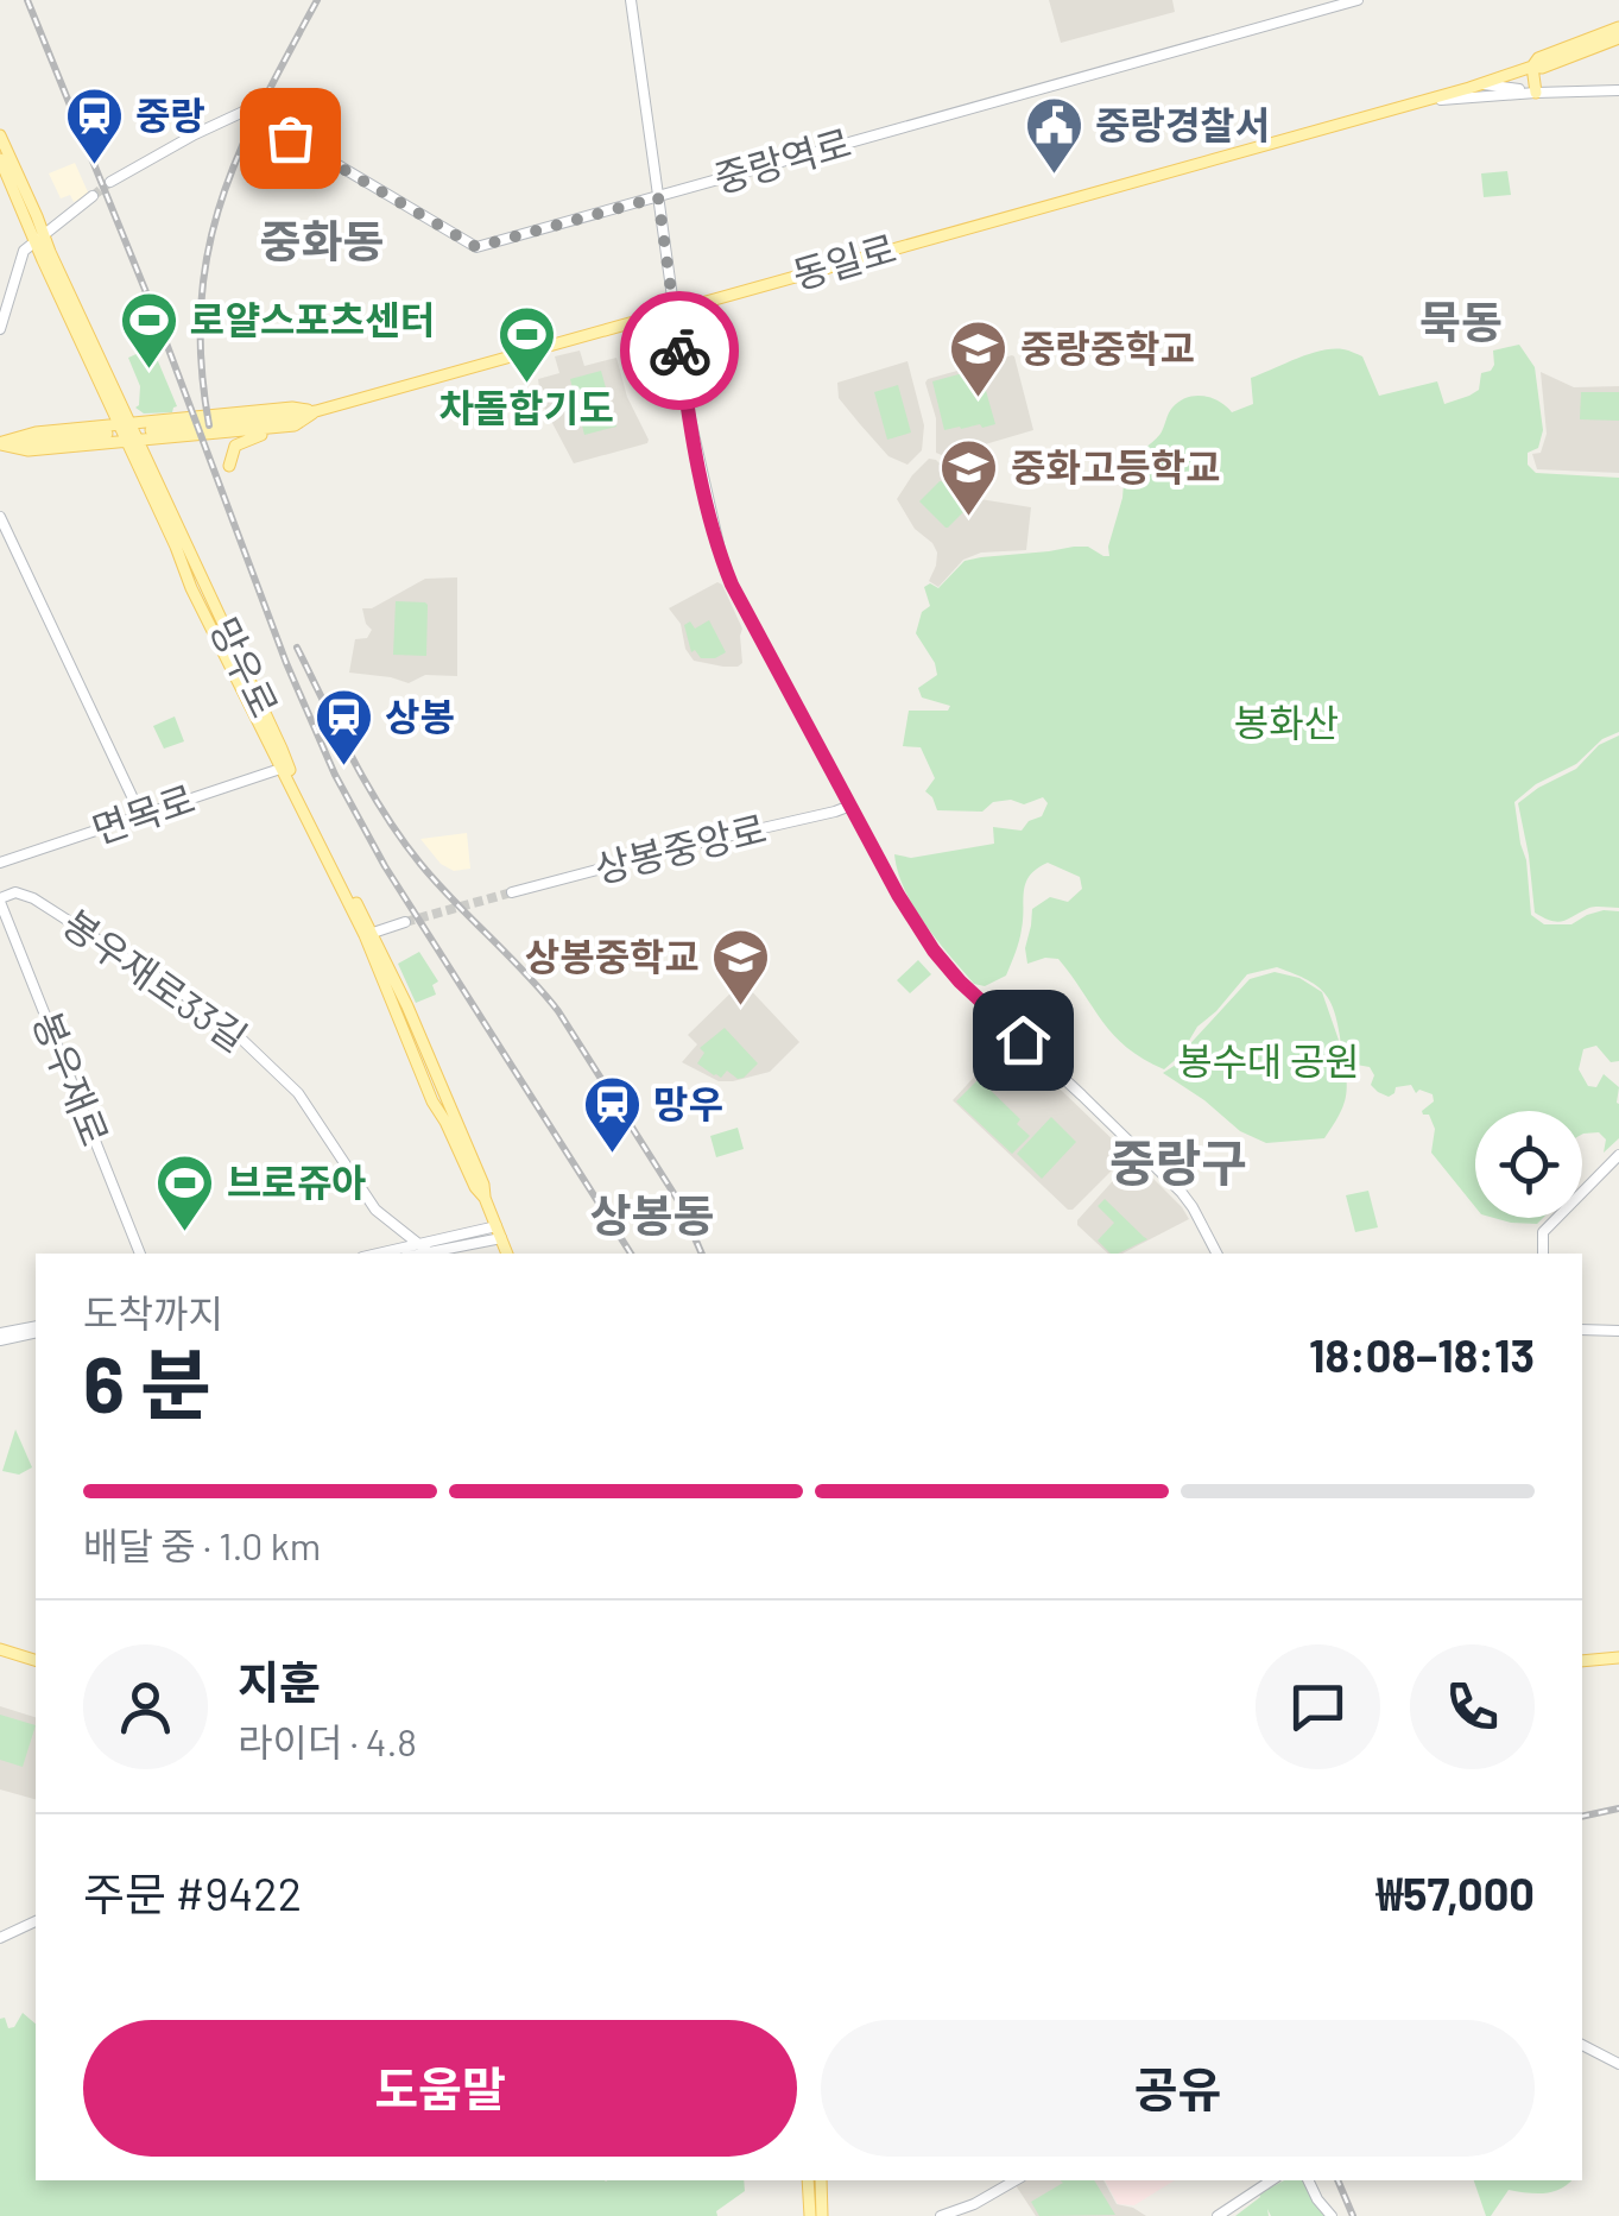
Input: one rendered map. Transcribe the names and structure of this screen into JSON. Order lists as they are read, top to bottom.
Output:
{
  "streets": {
    "main road": ["동일로", "망우로"],
    "street": [
      "중랑역로",
      "면목로",
      "상봉중앙로",
      "봉우재로33길",
      "봉우재로"
    ]
  },
  "crossings": [
    ["망우로", "면목로"],
    ["봉우재로33길", "봉우재로"]
  ],
  "districts": [
    "중화동",
    "묵동",
    "중랑구",
    "상봉동"
  ],
  "parks": ["봉화산", "봉수대 공원"],
  "places": {
    "station": ["중랑", "상봉", "망우"],
    "public building": ["중랑경찰서"],
    "sports": ["로얄스포츠센터", "차돌합기도", "브로쥬아"],
    "school or university": ["중랑중학교", "중화고등학교", "상봉중학교"]
  },
  "page": {
    "heading": ["6 분", "도착까지", "18:08–18:13"],
    "panel": [
      "지훈",
      "라이더 · 4.8",
      "주문 #9422",
      "₩57,000"
    ],
    "bar": "배달 중 · 1.0 km",
    "buttons": ["도움말", "공유"]
  }
}
